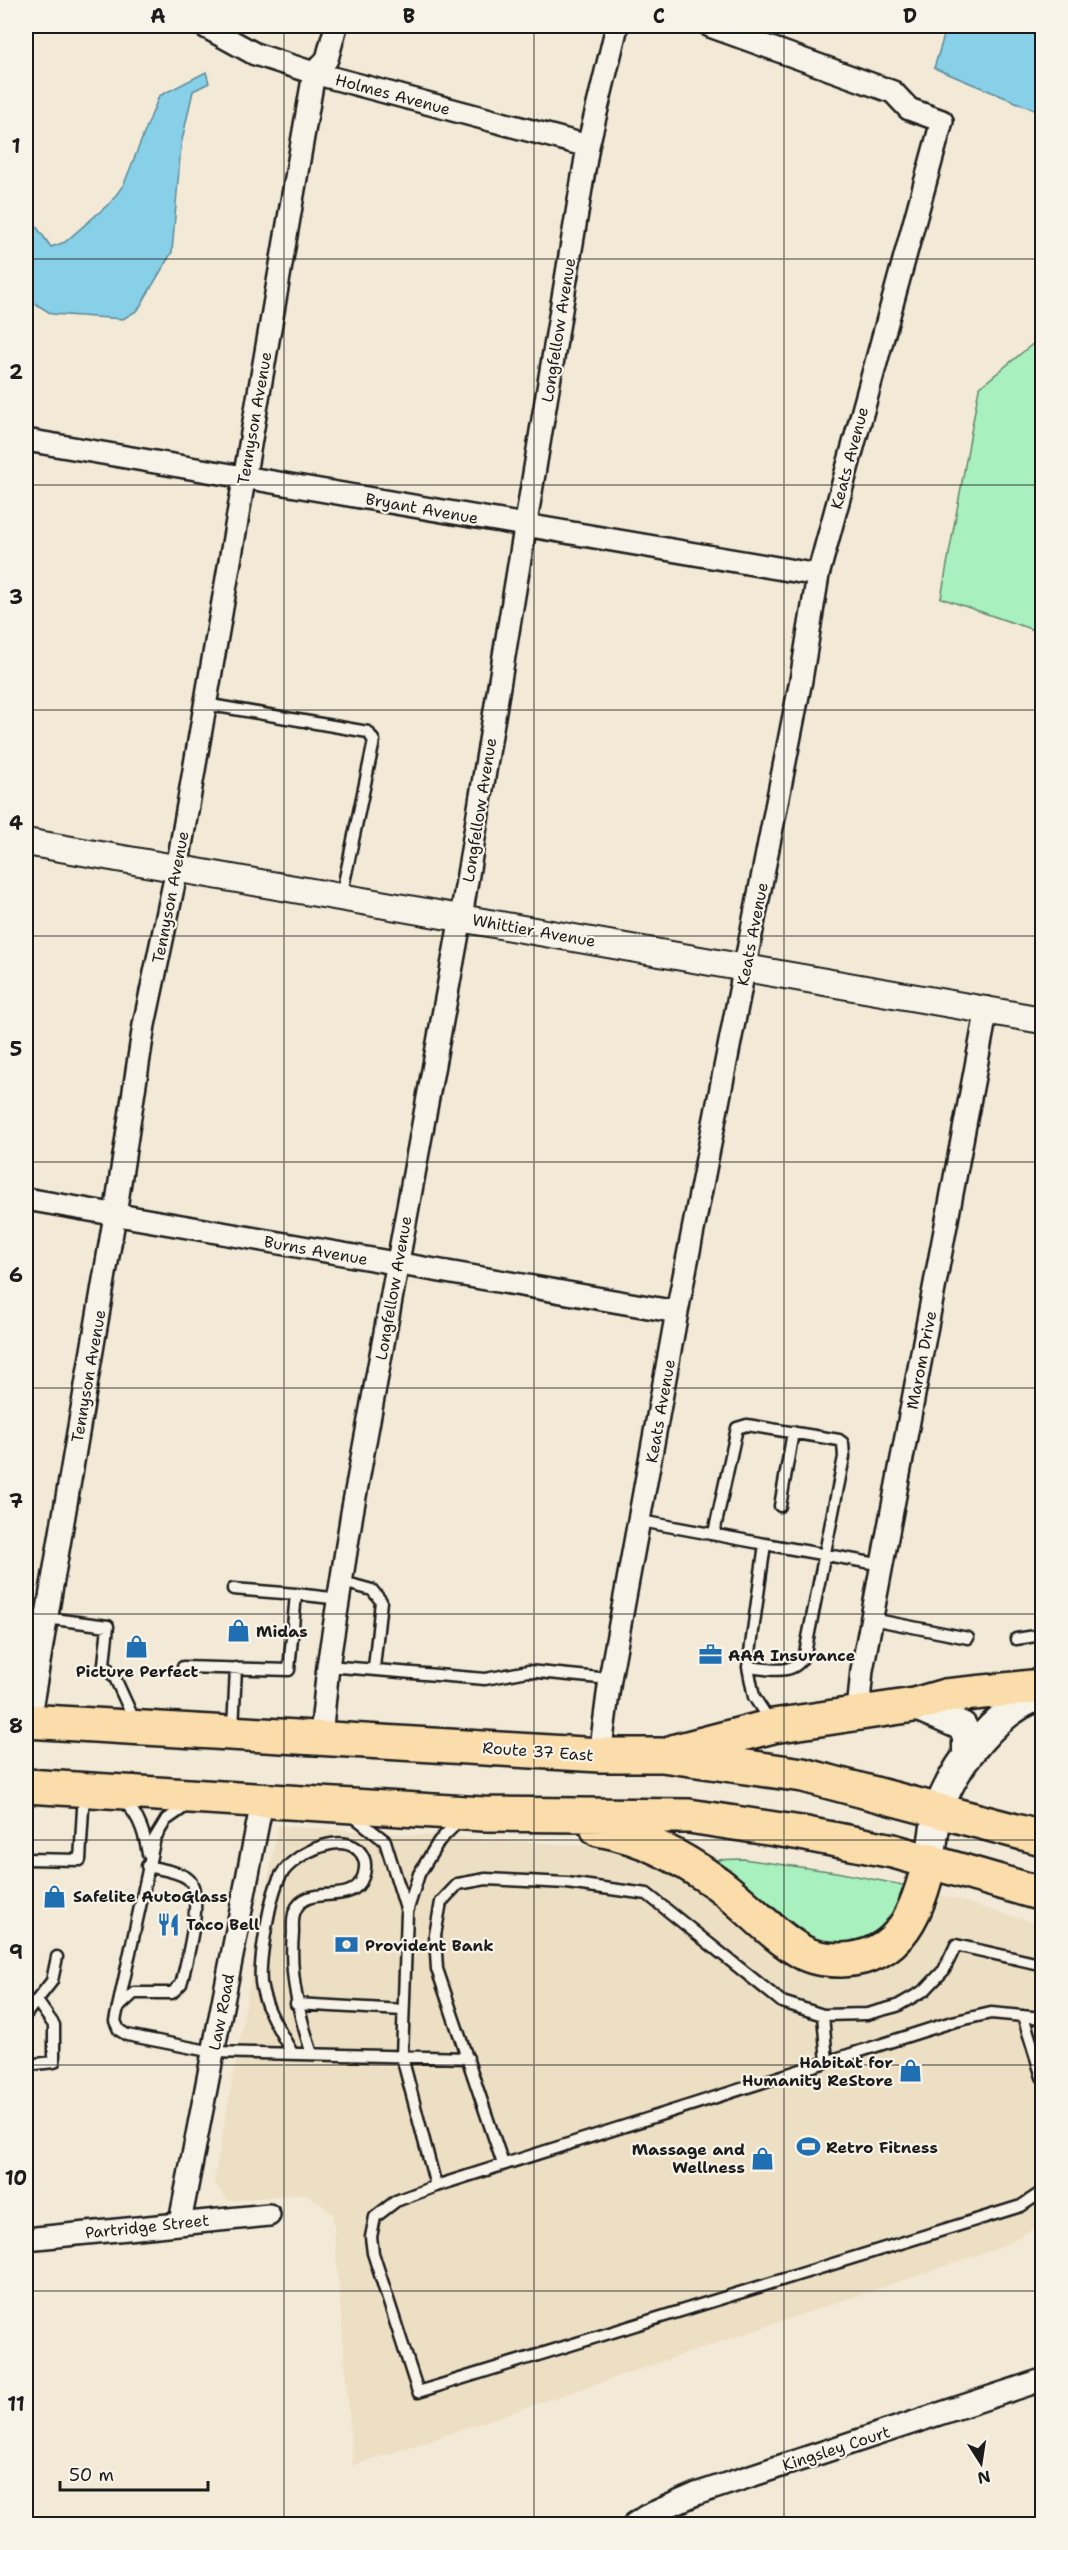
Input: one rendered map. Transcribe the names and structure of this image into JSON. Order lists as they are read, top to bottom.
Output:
{
  "streets": {
    "highway": ["Route 37 East"],
    "street": [
      "Holmes Avenue",
      "Longfellow Avenue",
      "Tennyson Avenue",
      "Keats Avenue",
      "Bryant Avenue",
      "Whittier Avenue",
      "Burns Avenue",
      "Marom Drive",
      "Law Road",
      "Partridge Street",
      "Kingsley Court"
    ]
  },
  "crossings": [
    ["Holmes Avenue", "Longfellow Avenue"],
    ["Holmes Avenue", "Tennyson Avenue"],
    ["Longfellow Avenue", "Bryant Avenue"],
    ["Longfellow Avenue", "Whittier Avenue"],
    ["Longfellow Avenue", "Burns Avenue"],
    ["Longfellow Avenue", "Route 37 East"],
    ["Tennyson Avenue", "Bryant Avenue"],
    ["Tennyson Avenue", "Whittier Avenue"],
    ["Tennyson Avenue", "Burns Avenue"],
    ["Tennyson Avenue", "Route 37 East"],
    ["Keats Avenue", "Bryant Avenue"],
    ["Keats Avenue", "Whittier Avenue"],
    ["Keats Avenue", "Burns Avenue"],
    ["Keats Avenue", "Route 37 East"],
    ["Whittier Avenue", "Marom Drive"],
    ["Law Road", "Partridge Street"]
  ],
  "places": {
    "shop": [
      "Midas",
      "Picture Perfect",
      "Safelite AutoGlass",
      "Habitat for Humanity ReStore",
      "Massage and Wellness"
    ],
    "office": ["AAA Insurance"],
    "restaurant": ["Taco Bell"],
    "bank": ["Provident Bank"],
    "sports": ["Retro Fitness"]
  },
  "scale_bar": "50 m",
  "north": "bottom",
  "grid": {
    "columns": [
      "A",
      "B",
      "C",
      "D"
    ],
    "rows": [
      "1",
      "2",
      "3",
      "4",
      "5",
      "6",
      "7",
      "8",
      "9",
      "10",
      "11"
    ]
  }
}
